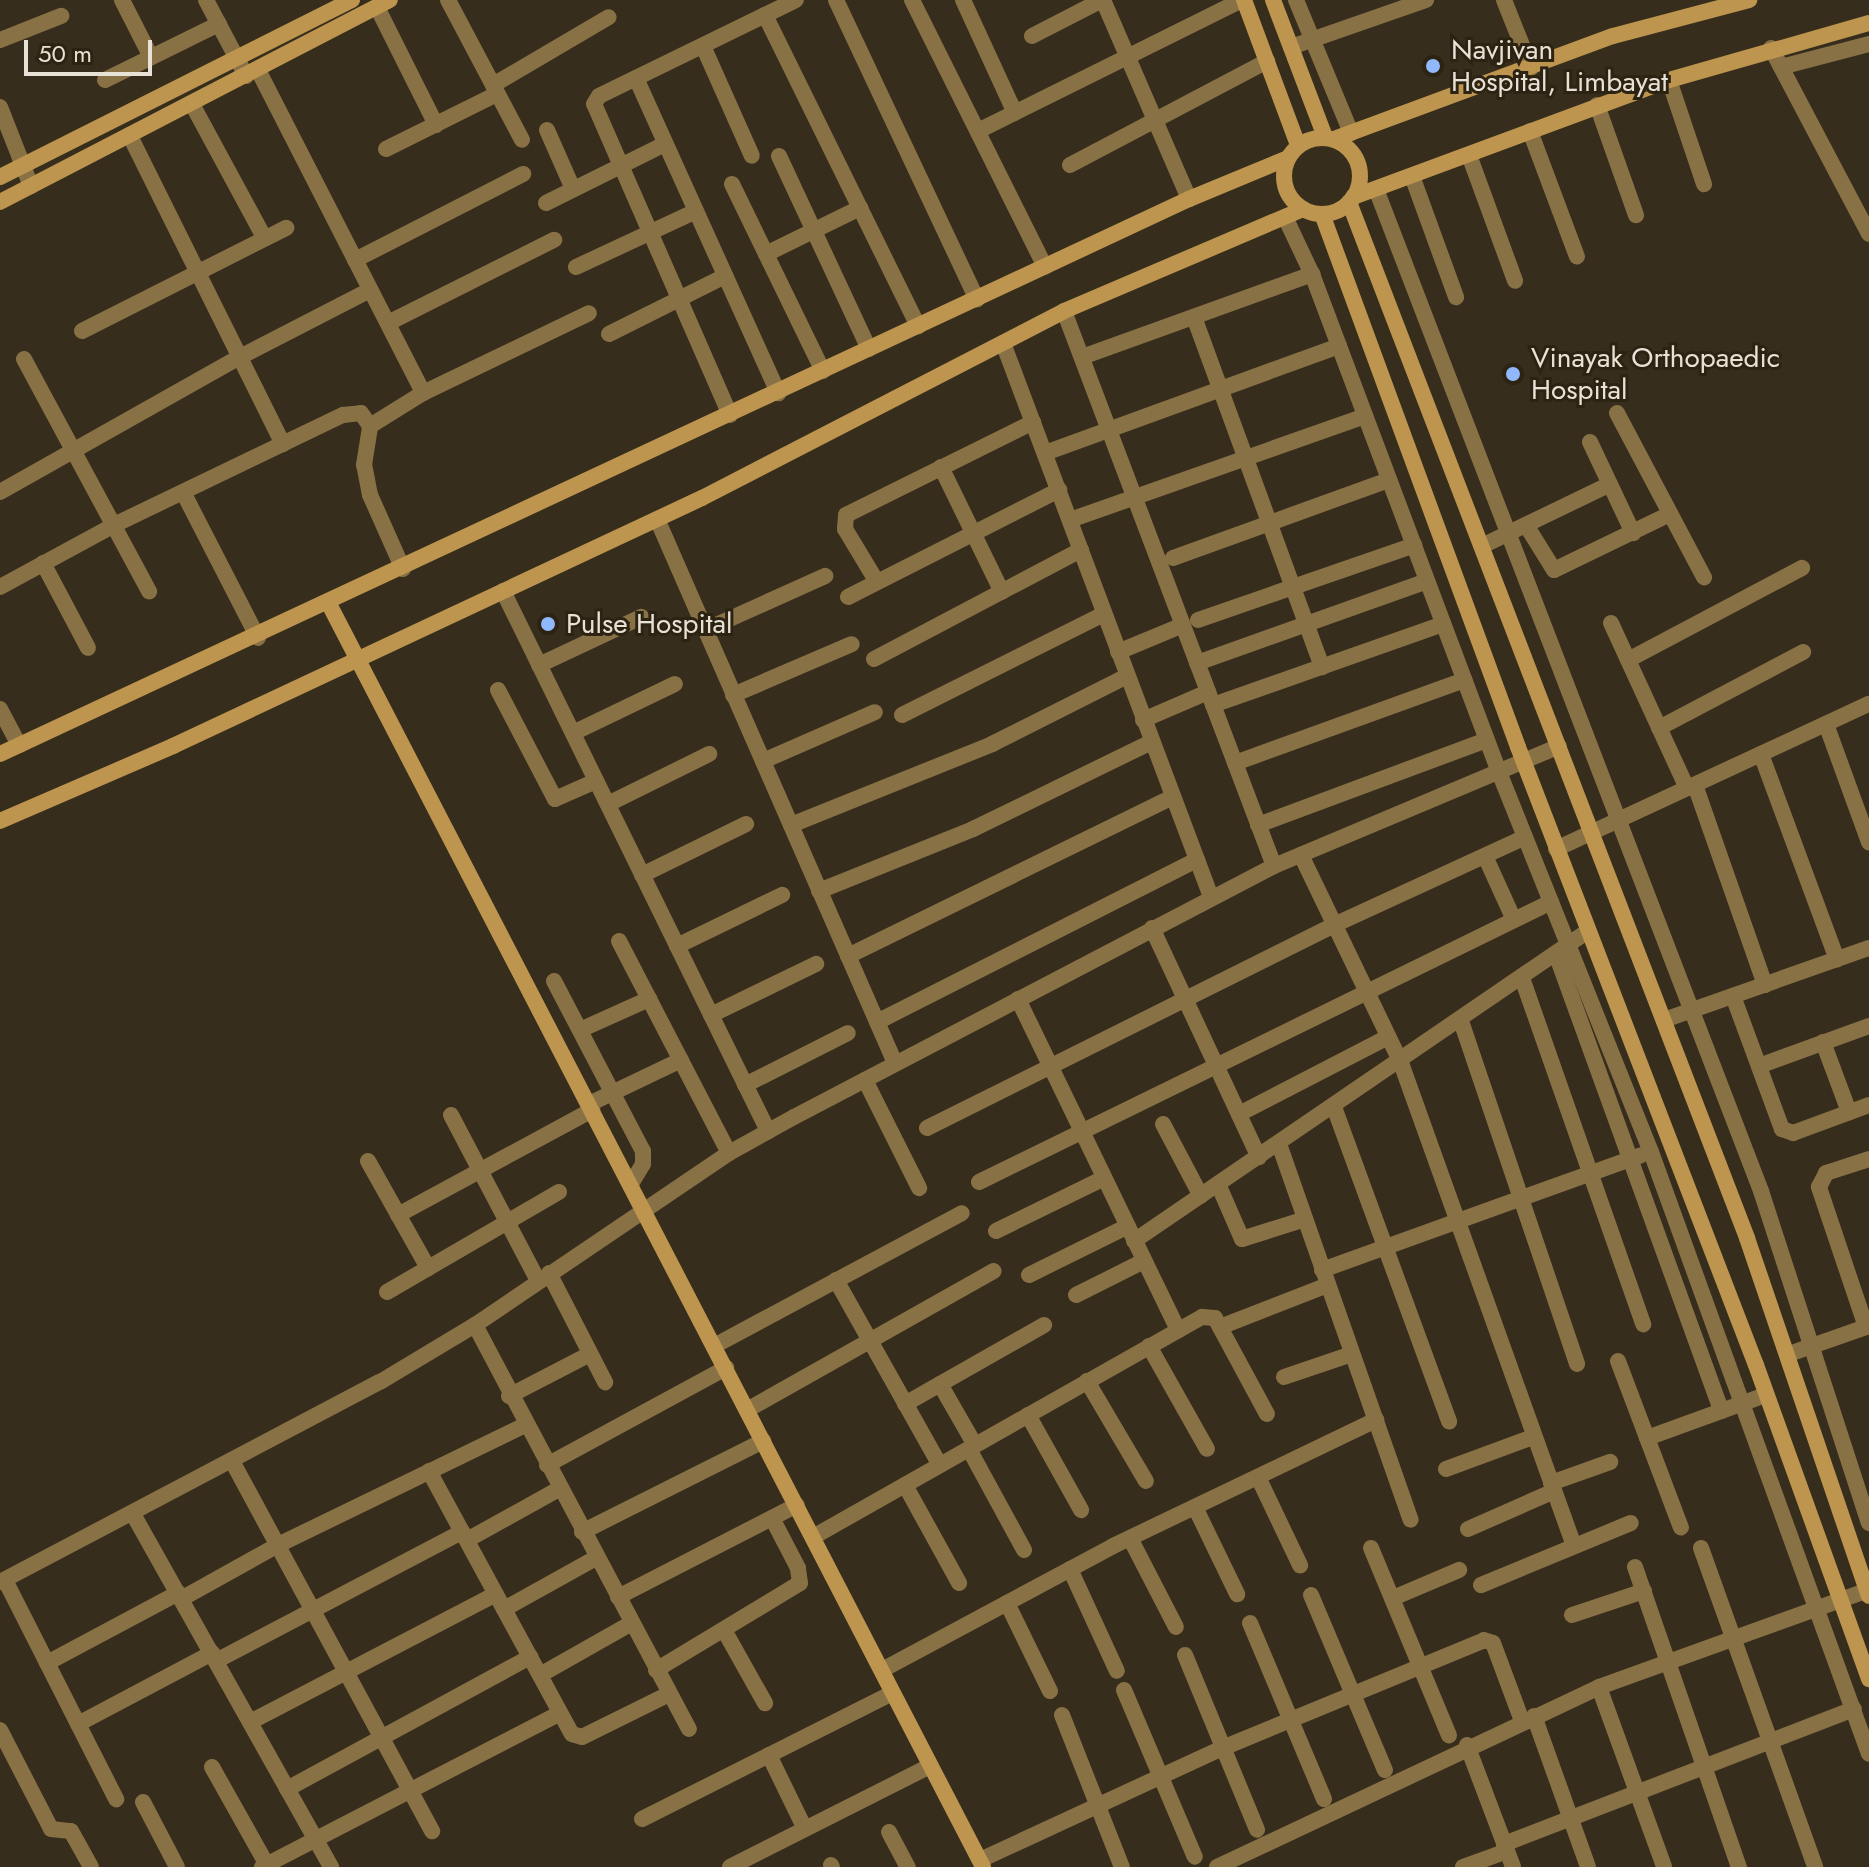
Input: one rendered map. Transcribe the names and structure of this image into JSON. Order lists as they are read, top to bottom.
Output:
{
  "places": ["Navjivan Hospital, Limbayat", "Vinayak Orthopaedic Hospital", "Pulse Hospital"],
  "scale_bar": "50 m"
}
